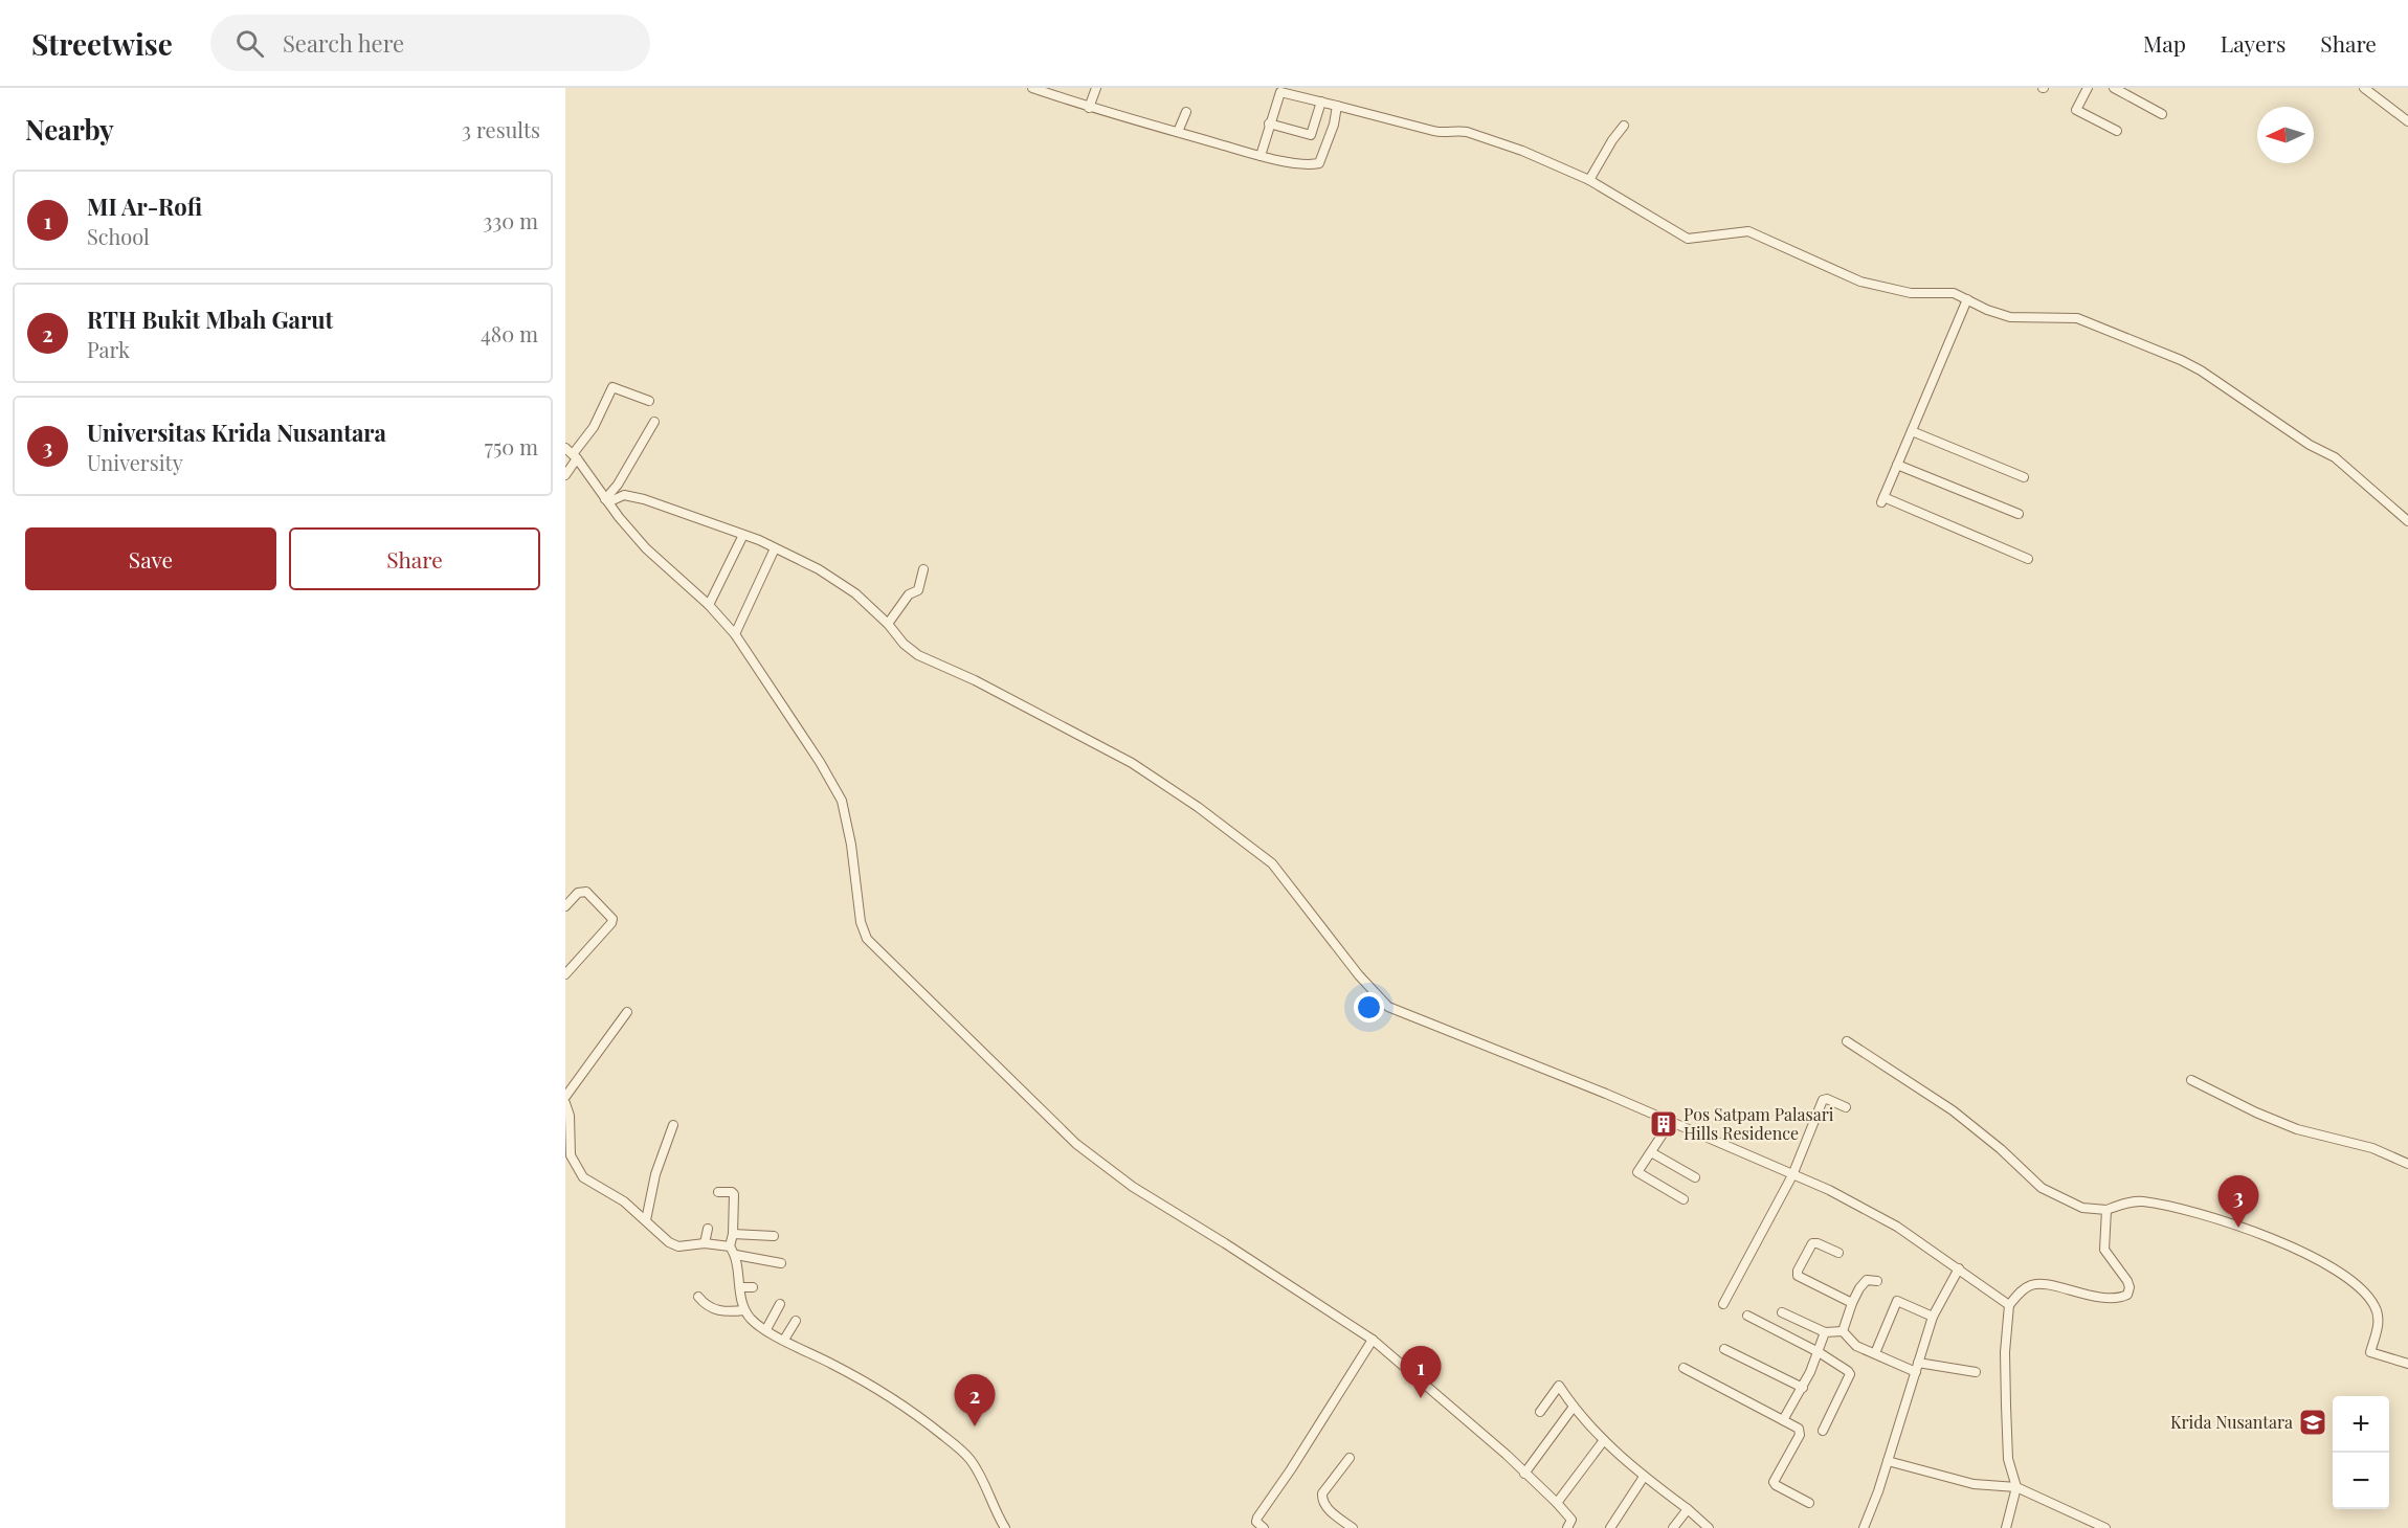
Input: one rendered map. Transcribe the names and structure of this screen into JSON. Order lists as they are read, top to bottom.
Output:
{
  "places": {
    "building": ["Pos Satpam Palasari Hills Residence"],
    "school or university": ["Krida Nusantara"]
  },
  "north": "left",
  "page": {
    "header": "Streetwise",
    "search": "Search here",
    "nav": ["Map", "Layers", "Share"],
    "heading": ["Nearby", "3 results"],
    "list": [
      {
        "mark": "1",
        "name": "MI Ar-Rofi",
        "note": "School",
        "value": "330 m"
      },
      {
        "mark": "2",
        "name": "RTH Bukit Mbah Garut",
        "note": "Park",
        "value": "480 m"
      },
      {
        "mark": "3",
        "name": "Universitas Krida Nusantara",
        "note": "University",
        "value": "750 m"
      }
    ],
    "buttons": ["Save", "Share"],
    "pins": ["3", "1", "2"],
    "map_buttons": ["+", "−"]
  }
}
